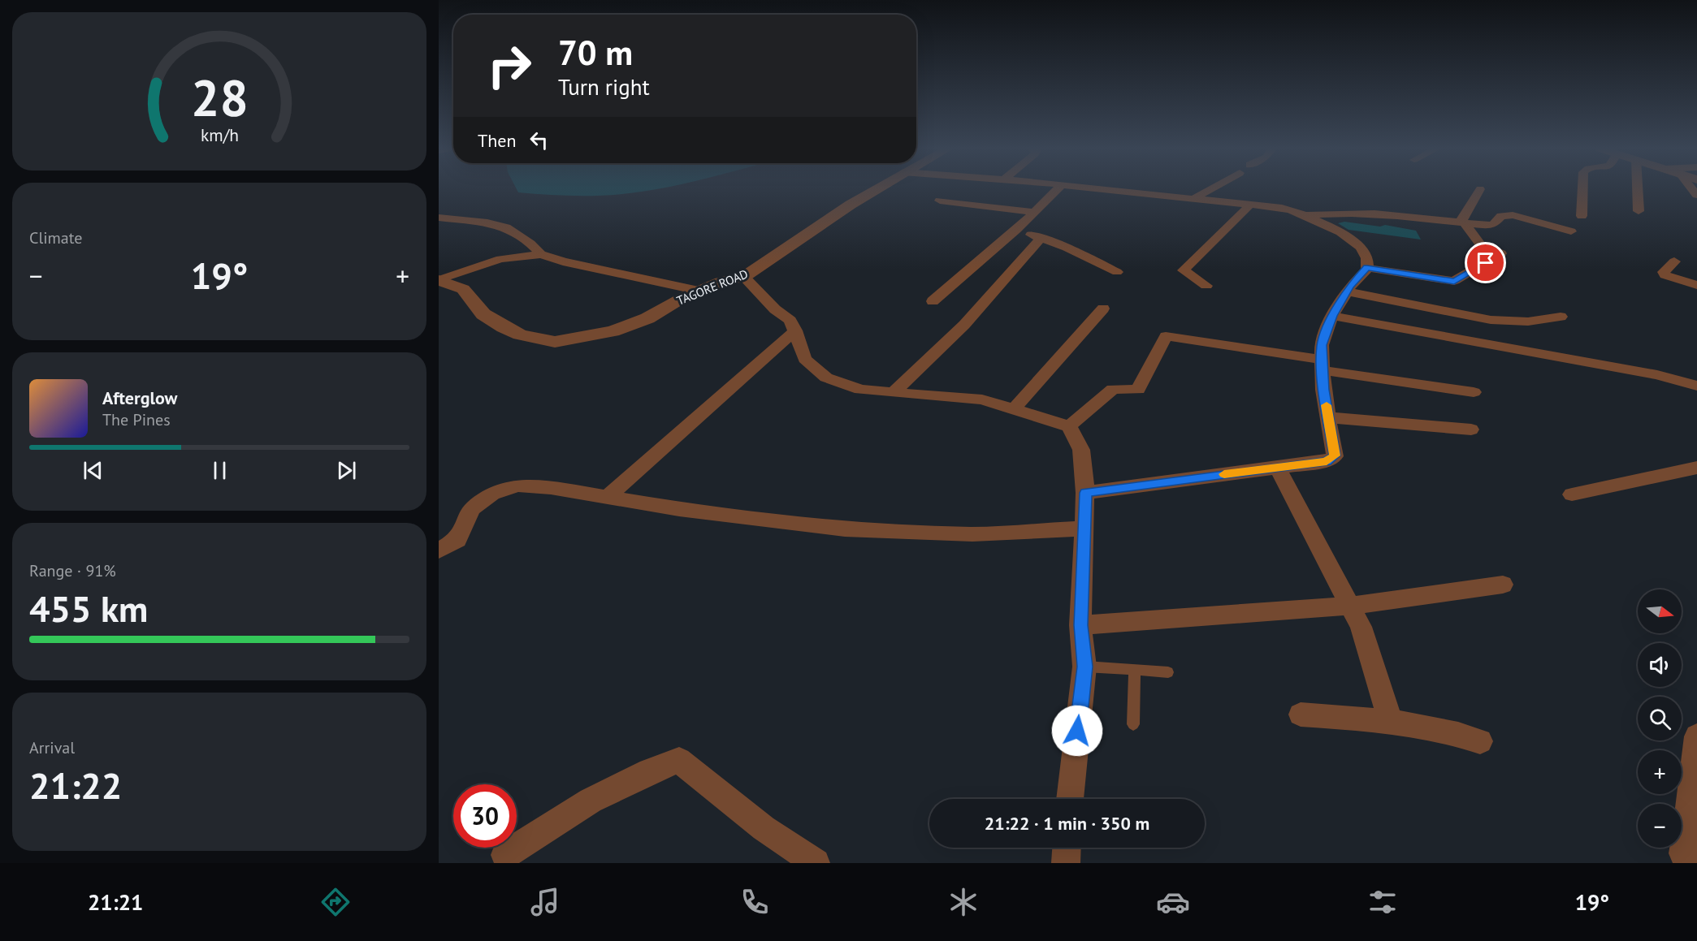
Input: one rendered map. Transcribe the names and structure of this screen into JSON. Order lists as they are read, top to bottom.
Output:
{
  "streets": {
    "street": ["TAGORE ROAD"]
  },
  "north": "right",
  "page": {
    "turn": ["70 m", "Turn right"],
    "then": "Then",
    "tile": [
      "Climate",
      ["Range · 91%", "455 km"],
      ["Arrival", "21:22"]
    ],
    "heat": ["−", "19°", "+"],
    "song": ["Afterglow", "The Pines"],
    "map_buttons": ["+", "−"],
    "limit": "30",
    "trip": "21:22 · 1 min · 350 m",
    "tabs": ["21:21", "19°"],
    "gauge": ["28", "km/h"]
  }
}
